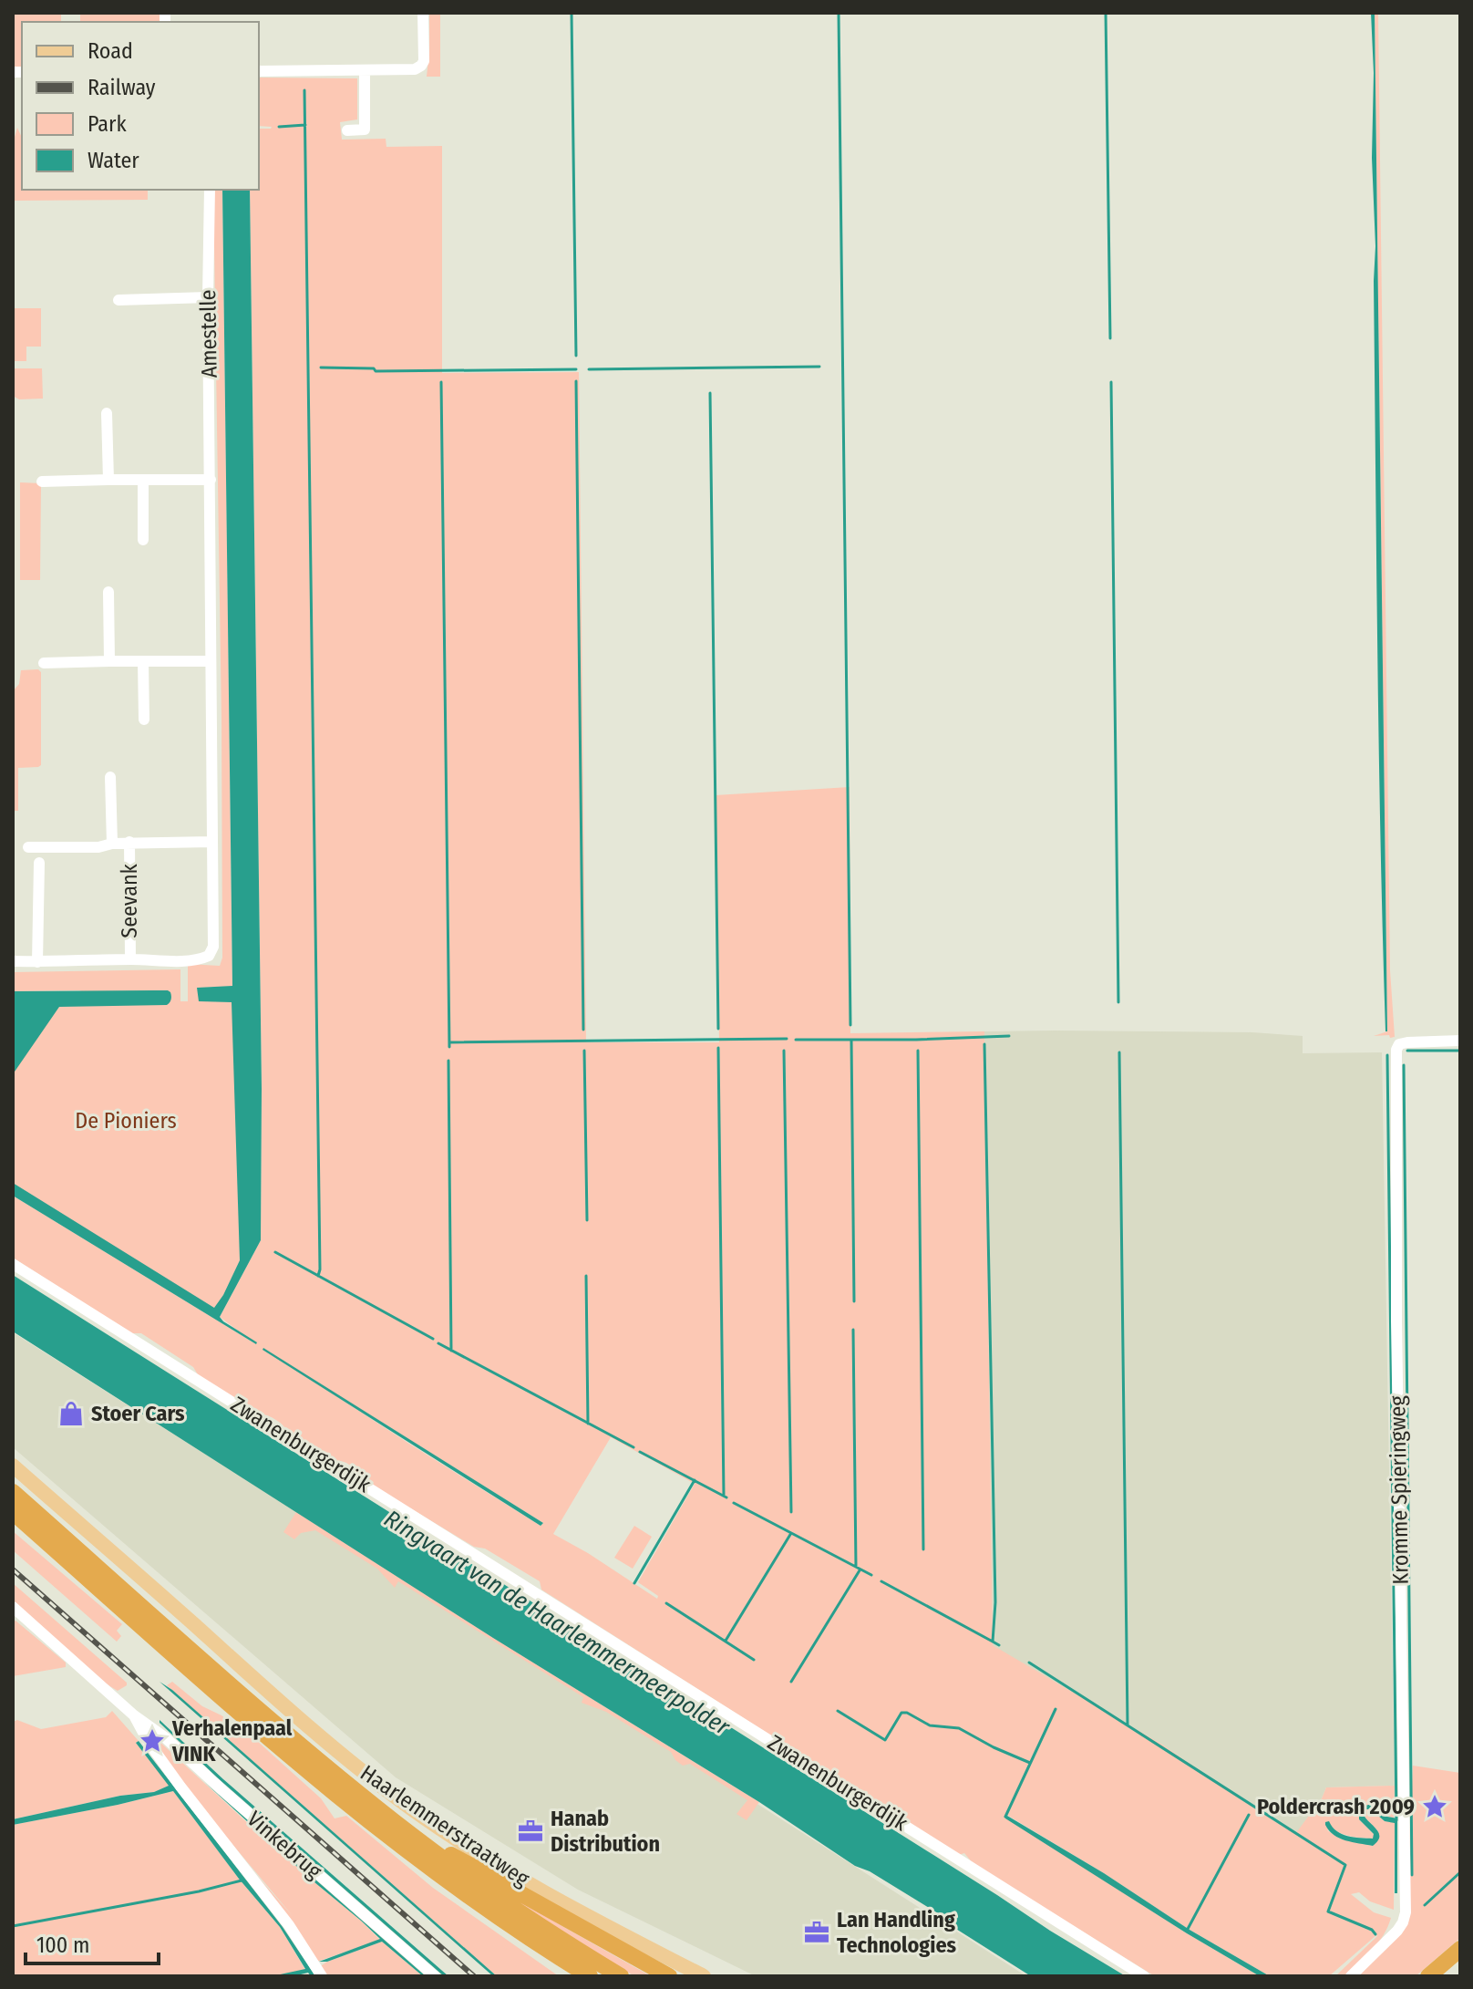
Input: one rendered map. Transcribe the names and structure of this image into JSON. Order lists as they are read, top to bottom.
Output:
{
  "streets": {
    "main road": ["Haarlemmerstraatweg"],
    "street": [
      "Amestelle",
      "Seevank",
      "Zwanenburgerdijk",
      "Kromme Spieringweg",
      "Vinkebrug"
    ]
  },
  "crossings": [
    ["Amestelle", "Seevank"]
  ],
  "water": ["Ringvaart van de Haarlemmermeerpolder"],
  "parks": ["De Pioniers"],
  "places": {
    "shop": ["Stoer Cars"],
    "place": ["Verhalenpaal VINK", "Poldercrash 2009"],
    "office": ["Hanab Distribution", "Lan Handling Technologies"]
  },
  "legend": [
    "Road",
    "Railway",
    "Park",
    "Water"
  ],
  "scale_bar": "100 m"
}
